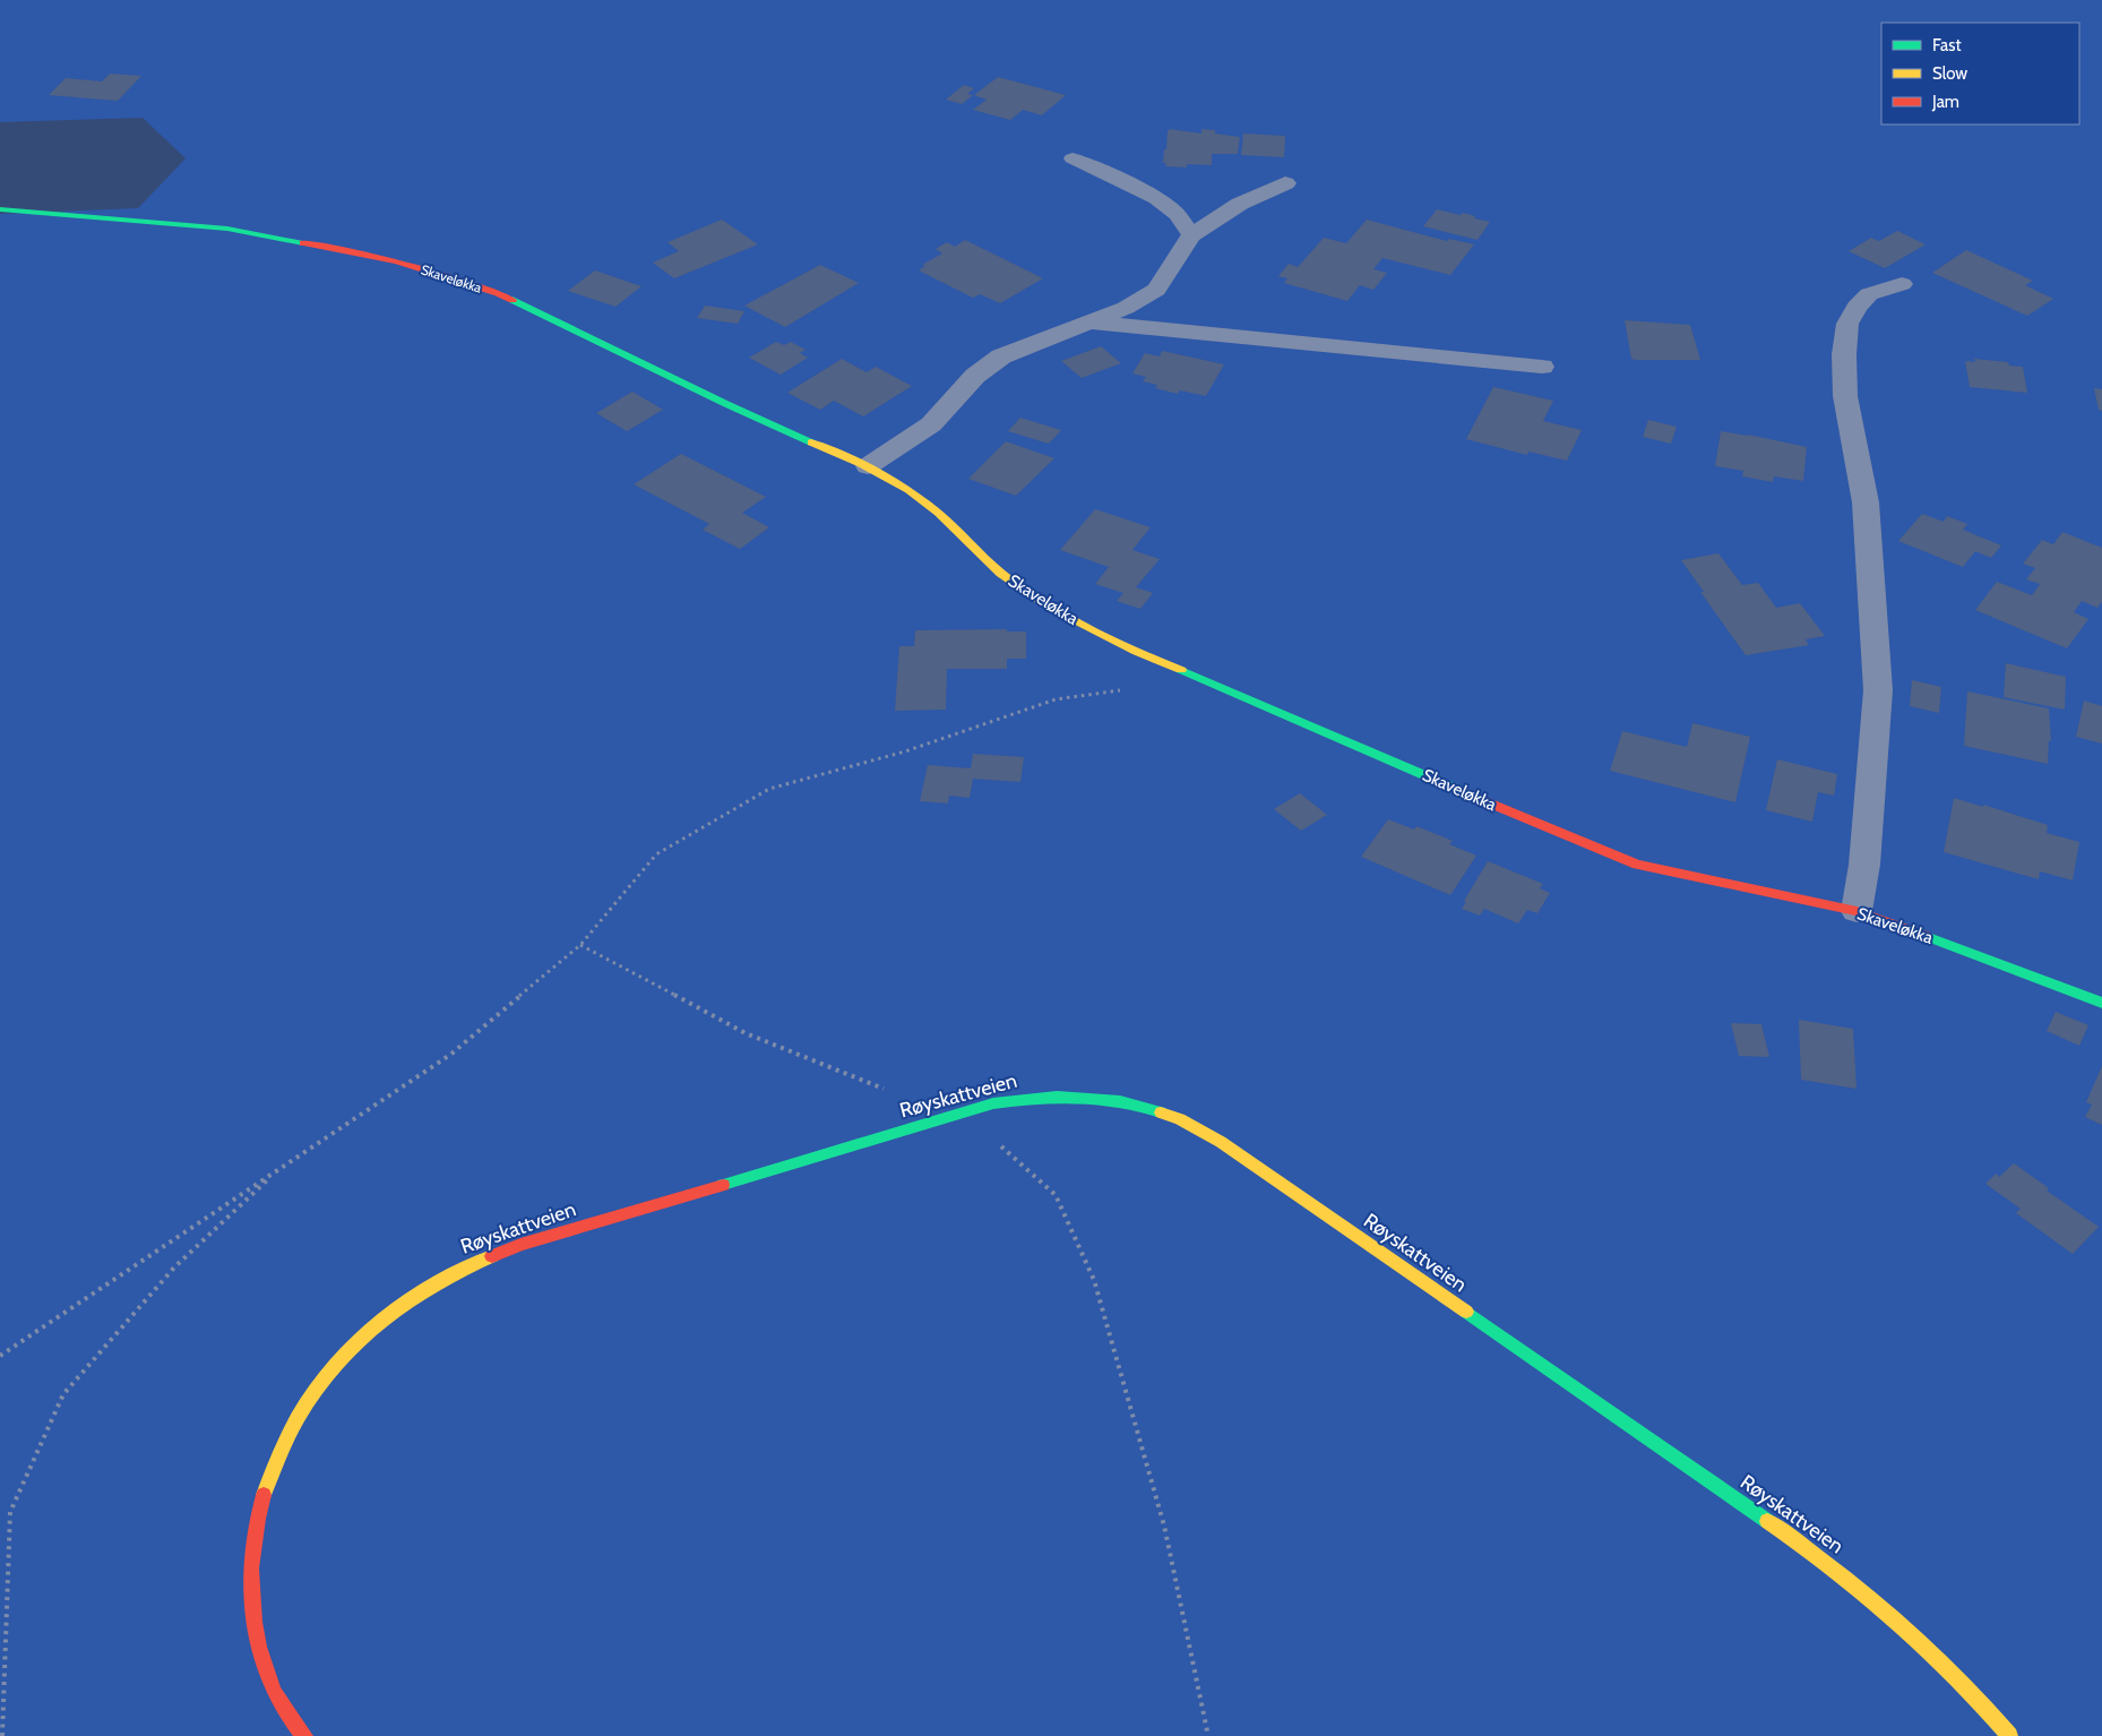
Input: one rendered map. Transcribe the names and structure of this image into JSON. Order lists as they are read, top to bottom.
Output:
{
  "streets": {
    "street": ["Skaveløkka", "Røyskattveien"]
  },
  "legend": ["Fast", "Slow", "Jam"]
}
